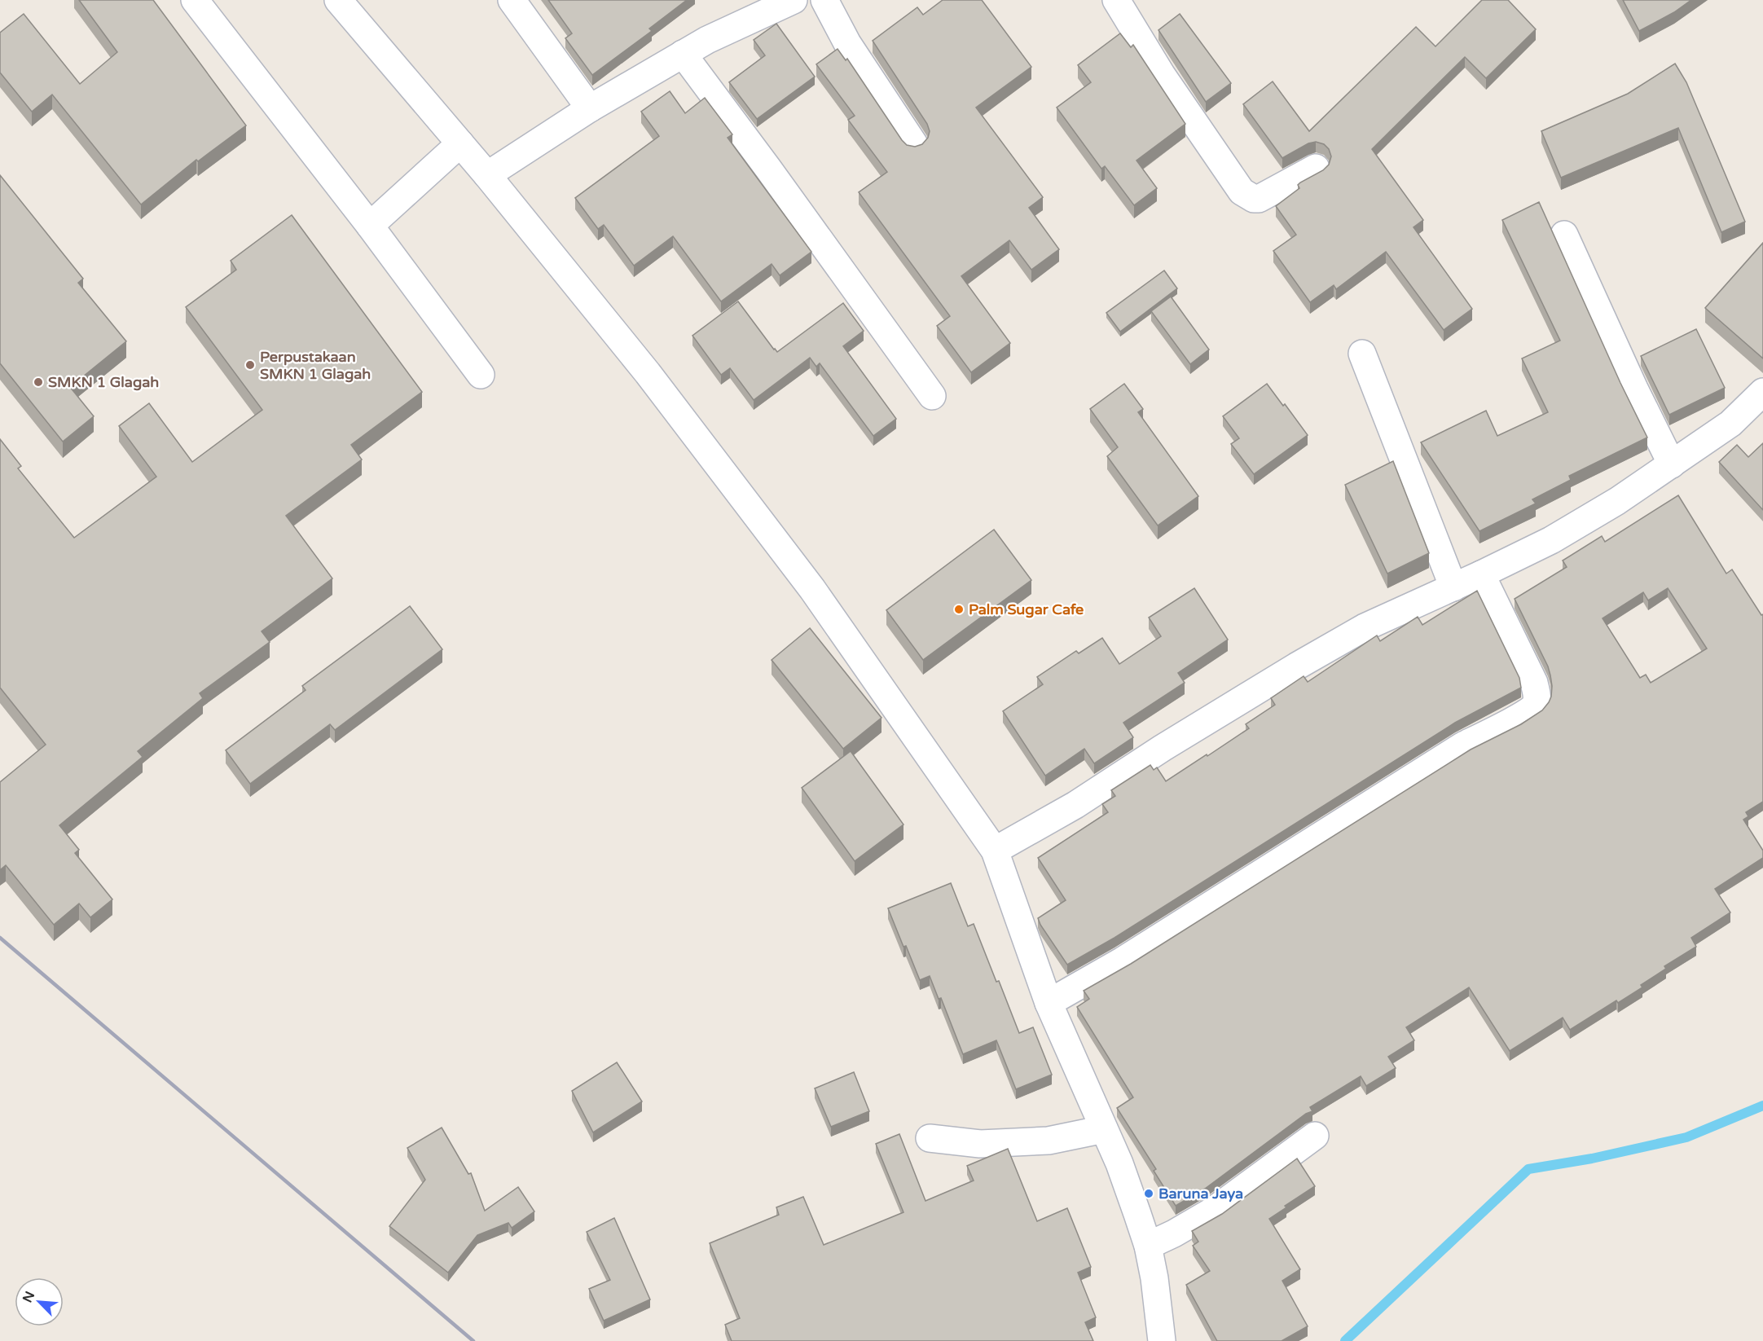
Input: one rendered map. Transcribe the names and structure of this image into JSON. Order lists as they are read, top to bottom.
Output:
{
  "places": [
    "Perpustakaan SMKN 1 Glagah",
    "SMKN 1 Glagah",
    "Palm Sugar Cafe",
    "Baruna Jaya"
  ],
  "north": "top left"
}
